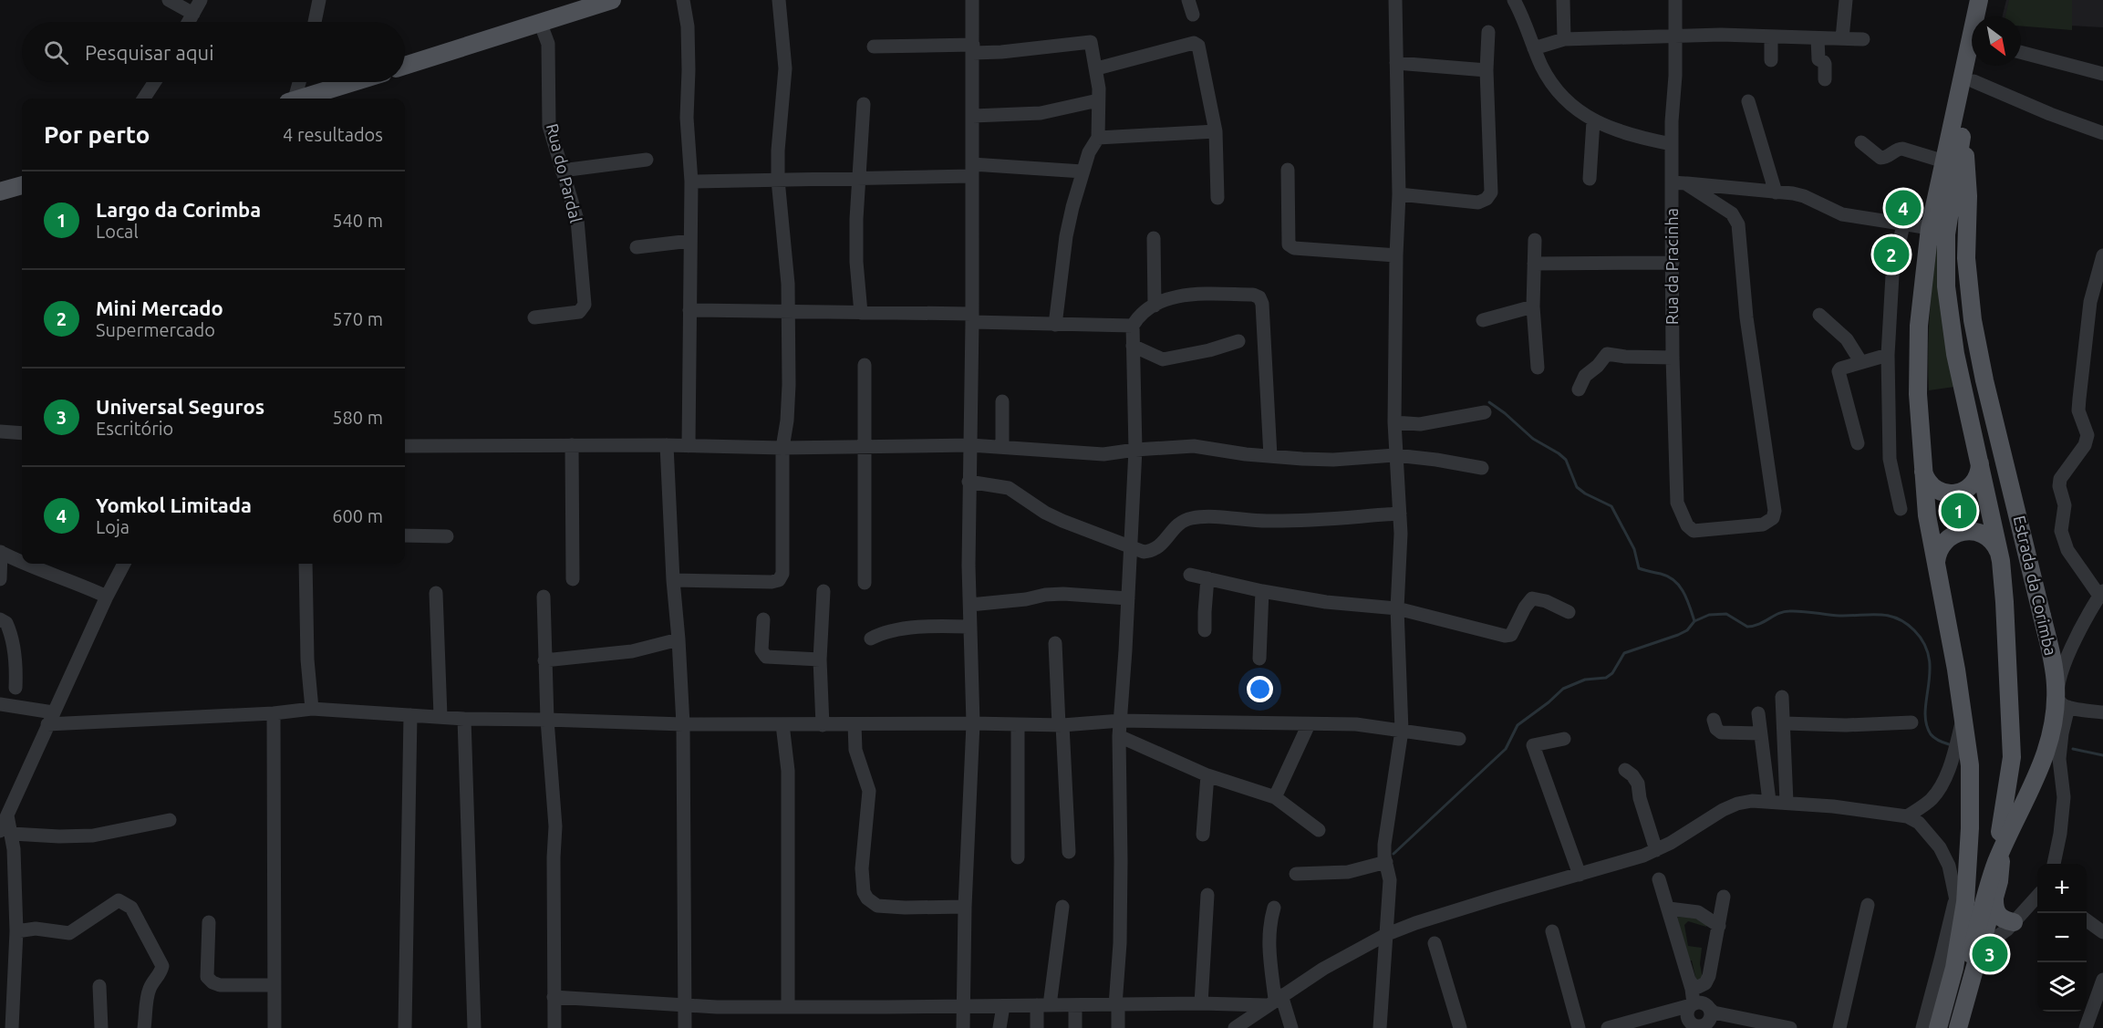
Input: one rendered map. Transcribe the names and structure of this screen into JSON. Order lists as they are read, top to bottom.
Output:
{
  "streets": {
    "main road": ["Estrada da Corimba"],
    "street": ["Rua do Pardal", "Rua da Pracinha"]
  },
  "north": "bottom right",
  "page": {
    "search": "Pesquisar aqui",
    "heading": ["Por perto", "4 resultados"],
    "list": [
      {
        "mark": "1",
        "name": "Largo da Corimba",
        "note": "Local",
        "value": "540 m"
      },
      {
        "mark": "2",
        "name": "Mini Mercado",
        "note": "Supermercado",
        "value": "570 m"
      },
      {
        "mark": "3",
        "name": "Universal Seguros",
        "note": "Escritório",
        "value": "580 m"
      },
      {
        "mark": "4",
        "name": "Yomkol Limitada",
        "note": "Loja",
        "value": "600 m"
      }
    ],
    "pins": [
      "4",
      "2",
      "1",
      "3"
    ],
    "map_buttons": ["+", "−"]
  }
}
